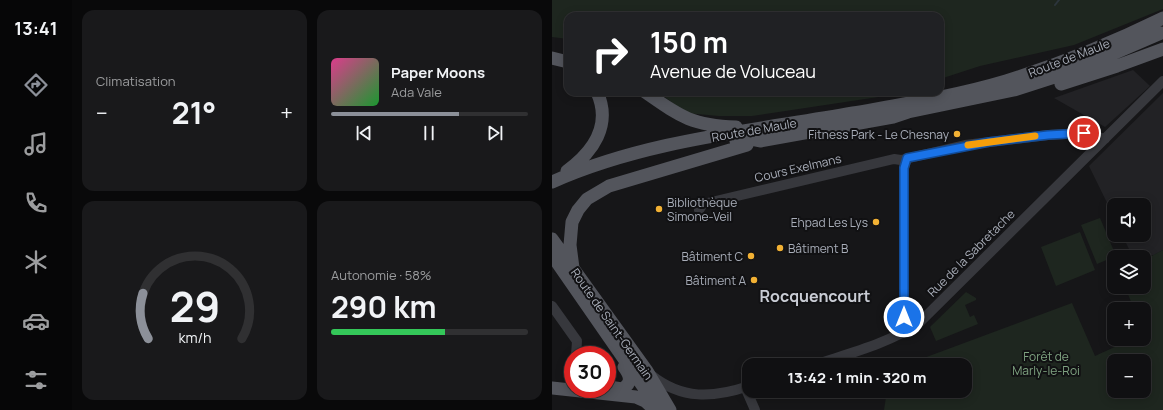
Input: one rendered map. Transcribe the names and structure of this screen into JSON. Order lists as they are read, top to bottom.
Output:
{
  "streets": {
    "main road": ["Route de Maule", "Route de Saint-Germain"],
    "street": ["Cours Exelmans", "Rue de la Sabretache"]
  },
  "crossings": [
    ["Cours Exelmans", "Rue de la Sabretache"]
  ],
  "districts": ["Rocquencourt"],
  "parks": ["Forêt de Marly-le-Roi"],
  "places": [
    "Fitness Park - Le Chesnay",
    "Bibliothèque Simone-Veil",
    "Ehpad Les Lys",
    "Bâtiment B",
    "Bâtiment C",
    "Bâtiment A"
  ],
  "page": {
    "tabs": "13:41",
    "tile": [
      "Climatisation",
      ["Autonomie · 58%", "290 km"]
    ],
    "turn": ["150 m", "Avenue de Voluceau"],
    "song": ["Paper Moons", "Ada Vale"],
    "heat": ["−", "21°", "+"],
    "map_buttons": ["+", "−"],
    "limit": "30",
    "trip": "13:42 · 1 min · 320 m",
    "gauge": ["29", "km/h"]
  }
}
